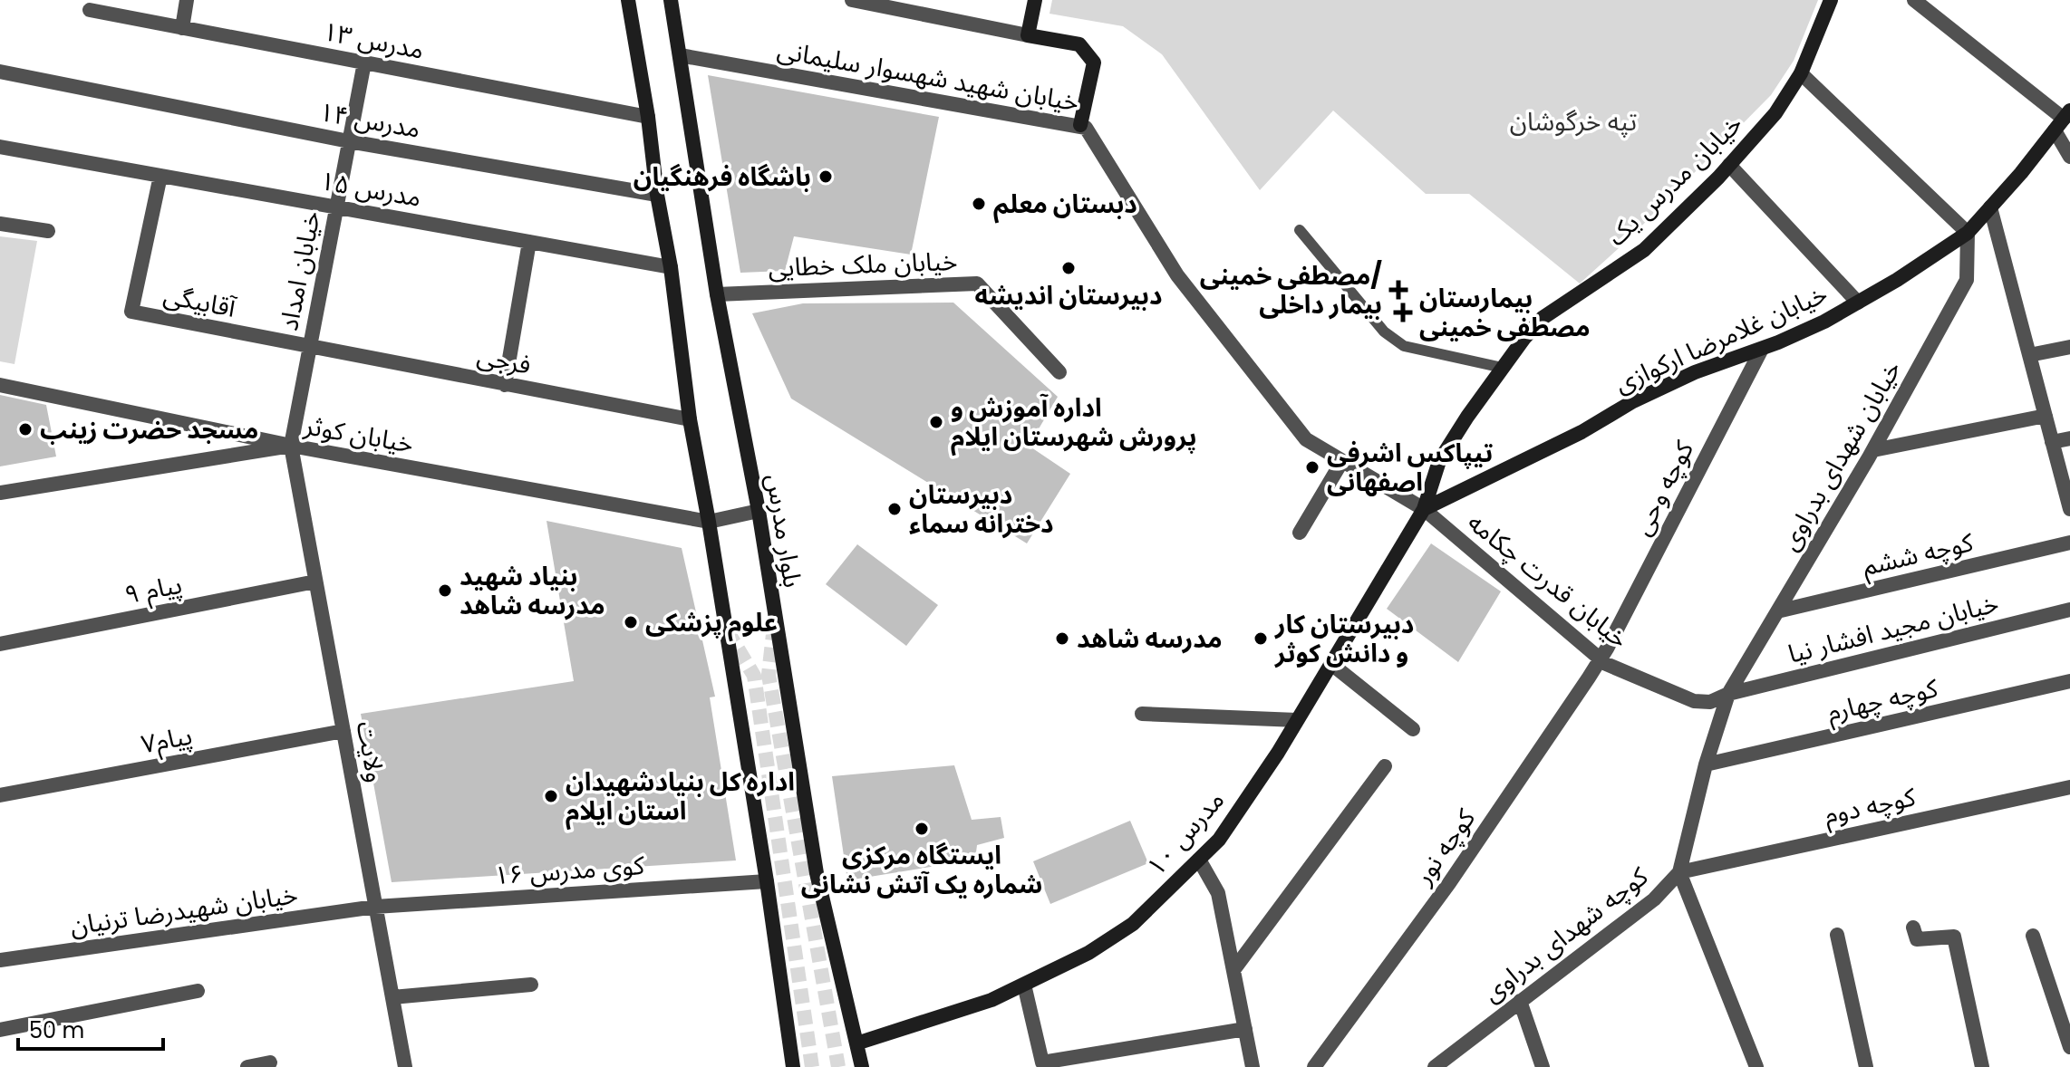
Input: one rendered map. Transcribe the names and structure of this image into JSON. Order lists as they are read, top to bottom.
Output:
{
  "streets": {
    "street": [
      "مدرس ۱۳",
      "خیابان شهید شهسوار سلیمانی",
      "مدرس ۱۴",
      "خیابان مدرس یک",
      "مدرس ۱۵",
      "خیابان ملک خطایی",
      "خیابان امداد",
      "آقابیگی",
      "خیابان غلامرضا ارکوازی",
      "فرجی",
      "خیابان کوثر",
      "خیابان شهدای بدراوی",
      "کوچه وحی",
      "بلوار مدرس",
      "کوچه ششم",
      "خیابان قدرت چکامه",
      "پیام ۹",
      "خیابان مجید افشار نیا",
      "کوچه چهارم",
      "پیام۷",
      "ولایت",
      "کوچه دوم",
      "مدرس ۱۰",
      "کوچه نور",
      "کوی مدرس ۱۶",
      "خیابان شهیدرضا ترنیان",
      "کوچه شهدای بدراوی"
    ]
  },
  "crossings": [
    ["مدرس ۱۳", "خیابان امداد"],
    ["خیابان شهید شهسوار سلیمانی", "خیابان مدرس یک"],
    ["خیابان شهید شهسوار سلیمانی", "خیابان غلامرضا ارکوازی"],
    ["خیابان شهید شهسوار سلیمانی", "بلوار مدرس"],
    ["خیابان شهید شهسوار سلیمانی", "خیابان قدرت چکامه"],
    ["خیابان شهید شهسوار سلیمانی", "مدرس ۱۰"],
    ["مدرس ۱۴", "خیابان امداد"],
    ["خیابان مدرس یک", "خیابان غلامرضا ارکوازی"],
    ["خیابان مدرس یک", "خیابان قدرت چکامه"],
    ["خیابان مدرس یک", "مدرس ۱۰"],
    ["مدرس ۱۵", "خیابان امداد"],
    ["مدرس ۱۵", "آقابیگی"],
    ["خیابان ملک خطایی", "بلوار مدرس"],
    ["خیابان امداد", "آقابیگی"],
    ["خیابان امداد", "فرجی"],
    ["خیابان امداد", "خیابان کوثر"],
    ["خیابان امداد", "ولایت"],
    ["آقابیگی", "فرجی"],
    ["خیابان غلامرضا ارکوازی", "خیابان شهدای بدراوی"],
    ["خیابان غلامرضا ارکوازی", "کوچه وحی"],
    ["خیابان غلامرضا ارکوازی", "خیابان قدرت چکامه"],
    ["خیابان غلامرضا ارکوازی", "مدرس ۱۰"],
    ["خیابان کوثر", "ولایت"],
    ["خیابان شهدای بدراوی", "کوچه ششم"],
    ["خیابان شهدای بدراوی", "خیابان قدرت چکامه"],
    ["خیابان شهدای بدراوی", "خیابان مجید افشار نیا"],
    ["خیابان شهدای بدراوی", "کوچه شهدای بدراوی"],
    ["کوچه وحی", "خیابان قدرت چکامه"],
    ["کوچه وحی", "کوچه نور"],
    ["بلوار مدرس", "مدرس ۱۰"],
    ["خیابان قدرت چکامه", "خیابان مجید افشار نیا"],
    ["خیابان قدرت چکامه", "مدرس ۱۰"],
    ["خیابان قدرت چکامه", "کوچه نور"],
    ["خیابان قدرت چکامه", "کوچه شهدای بدراوی"],
    ["پیام ۹", "ولایت"],
    ["خیابان مجید افشار نیا", "کوچه شهدای بدراوی"],
    ["کوچه چهارم", "کوچه شهدای بدراوی"],
    ["پیام۷", "ولایت"],
    ["ولایت", "کوی مدرس ۱۶"],
    ["ولایت", "خیابان شهیدرضا ترنیان"],
    ["کوچه دوم", "کوچه شهدای بدراوی"],
    ["کوی مدرس ۱۶", "خیابان شهیدرضا ترنیان"]
  ],
  "parks": ["تپه خرگوشان"],
  "places": {
    "other": [
      "باشگاه فرهنگیان",
      "دبستان معلم",
      "دبیرستان اندیشه",
      "اداره آموزش و پرورش شهرستان ایلام",
      "مسجد حضرت زینب",
      "تیپاکس اشرفی اصفهانی",
      "دبیرستان دخترانه سماء",
      "بنیاد شهید مدرسه شاهد",
      "علوم پزشکی",
      "مدرسه شاهد",
      "دبیرستان کار و دانش کوثر",
      "اداره کل بنیادشهیدان استان ایلام",
      "ایستگاه مرکزی شماره یک آتش نشانی"
    ],
    "health": ["مصطفی خمینی/ بیمار داخلی", "بیمارستان مصطفی خمینی"]
  },
  "scale_bar": "50 m"
}
